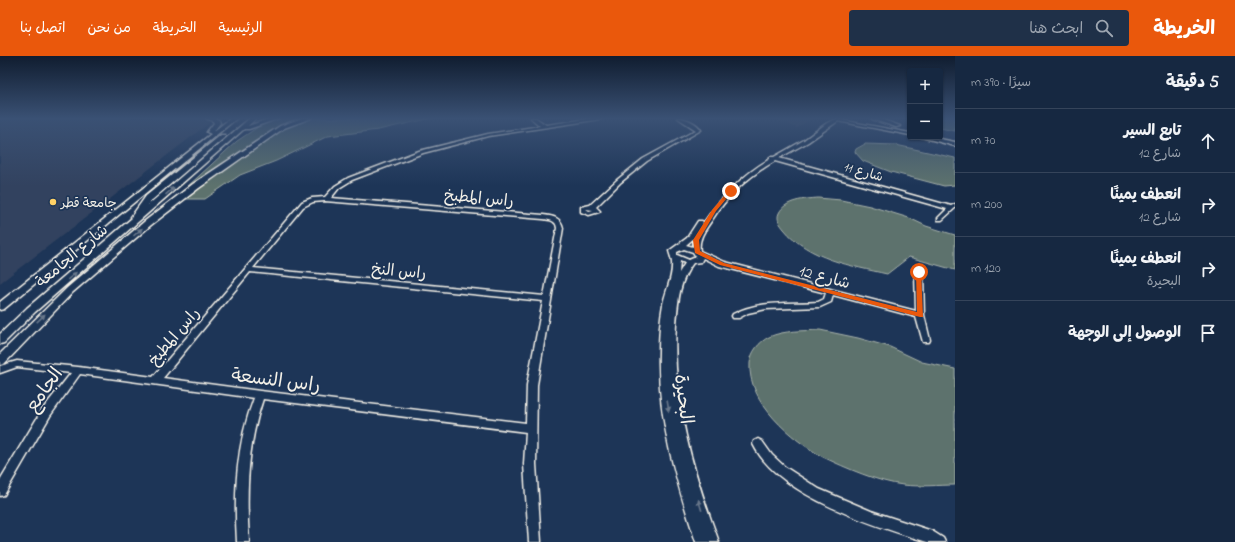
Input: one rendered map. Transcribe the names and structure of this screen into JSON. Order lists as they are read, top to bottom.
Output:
{
  "streets": {
    "main road": ["شارع الجامعة"],
    "street": [
      "شارع 11",
      "راس المطبخ",
      "راس النخ",
      "شارع 12",
      "راس النسعة",
      "الجامع",
      "البحيرة"
    ]
  },
  "crossings": [
    ["راس المطبخ", "راس النخ"],
    ["راس المطبخ", "راس النسعة"],
    ["شارع 12", "البحيرة"],
    ["راس النسعة", "الجامع"]
  ],
  "places": ["جامعة قطر"],
  "page": {
    "header": "الخريطة",
    "search": "ابحث هنا",
    "nav": [
      "الرئيسية",
      "الخريطة",
      "من نحن",
      "اتصل بنا"
    ],
    "heading": ["5 دقيقة", "سيرًا · 390 m"],
    "map_buttons": ["+", "−"],
    "list": [
      ["تابع السير", "شارع 12", "70 m"],
      ["انعطف يمينًا", "شارع 12", "200 m"],
      ["انعطف يمينًا", "البحيرة", "120 m"],
      "الوصول إلى الوجهة"
    ]
  }
}
